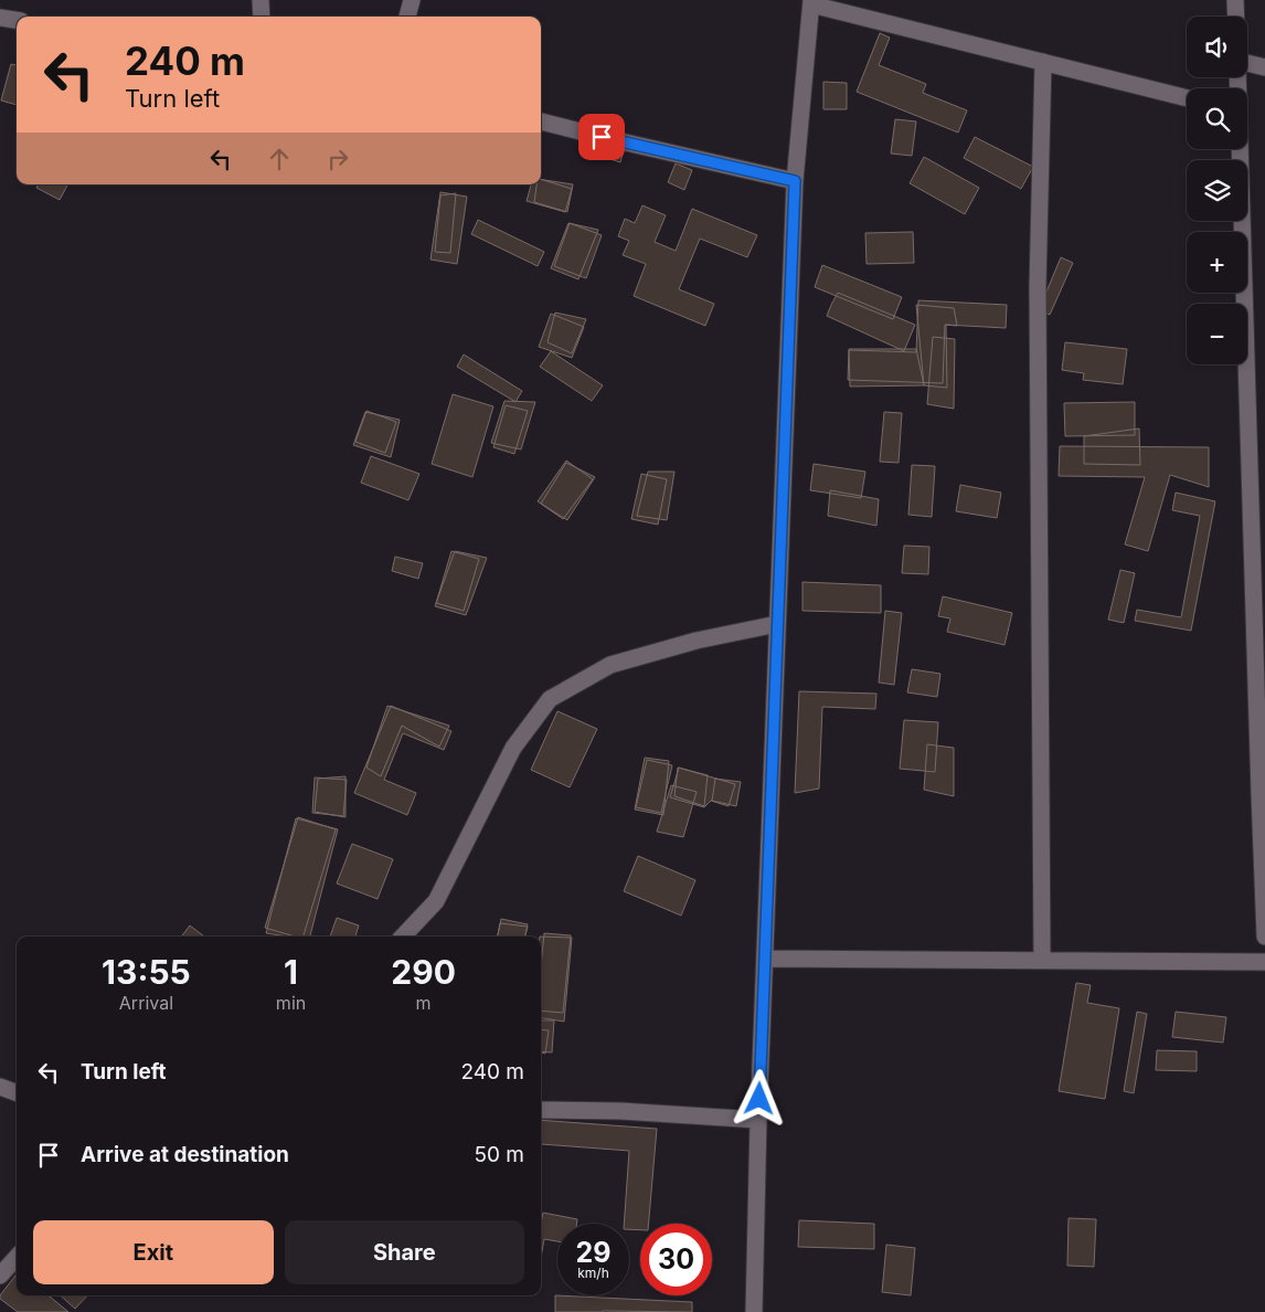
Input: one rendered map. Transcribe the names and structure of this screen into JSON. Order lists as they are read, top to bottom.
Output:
{
  "page": {
    "map_buttons": ["+", "−"],
    "turn": ["240 m", "Turn left"],
    "eta": [
      "13:55",
      "Arrival",
      "1",
      "min",
      "290",
      "m"
    ],
    "list": [
      {
        "name": "Turn left",
        "value": "240 m"
      },
      {
        "name": "Arrive at destination",
        "value": "50 m"
      }
    ],
    "buttons": ["Exit", "Share"],
    "speed": "29 km/h",
    "limit": "30"
  }
}
